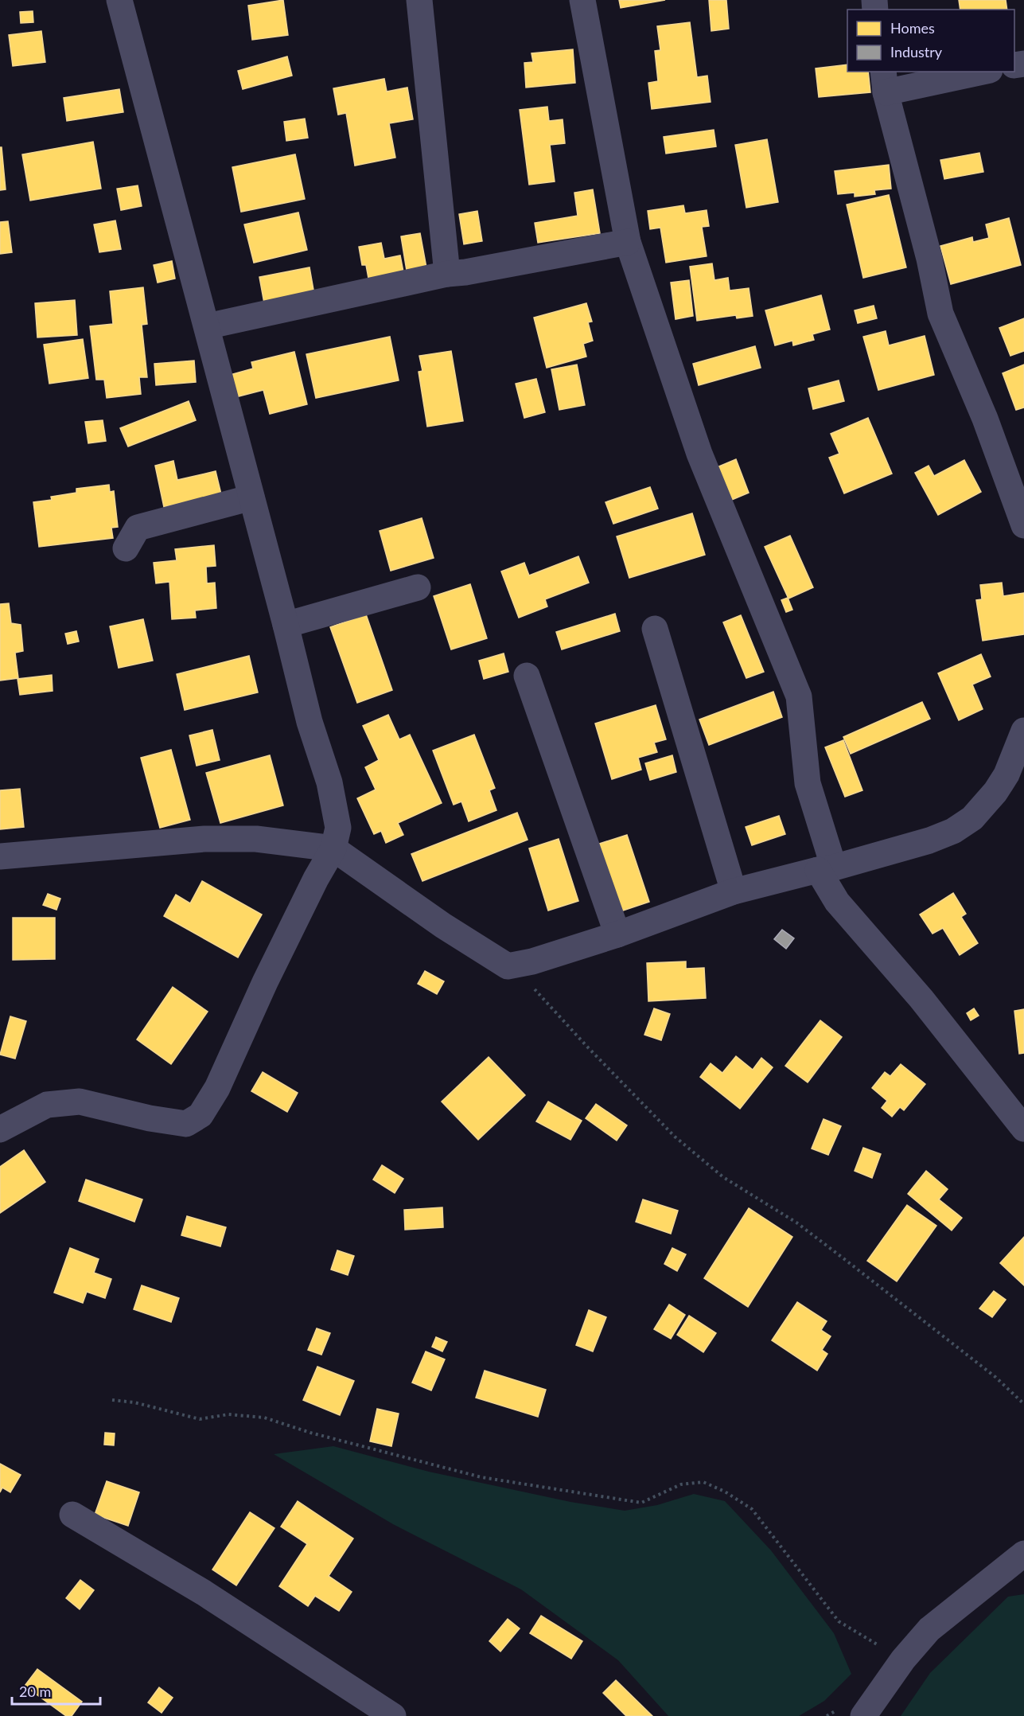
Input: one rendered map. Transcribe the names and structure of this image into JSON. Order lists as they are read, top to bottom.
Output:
{
  "legend": ["Homes", "Industry"],
  "scale_bar": "20 m"
}
